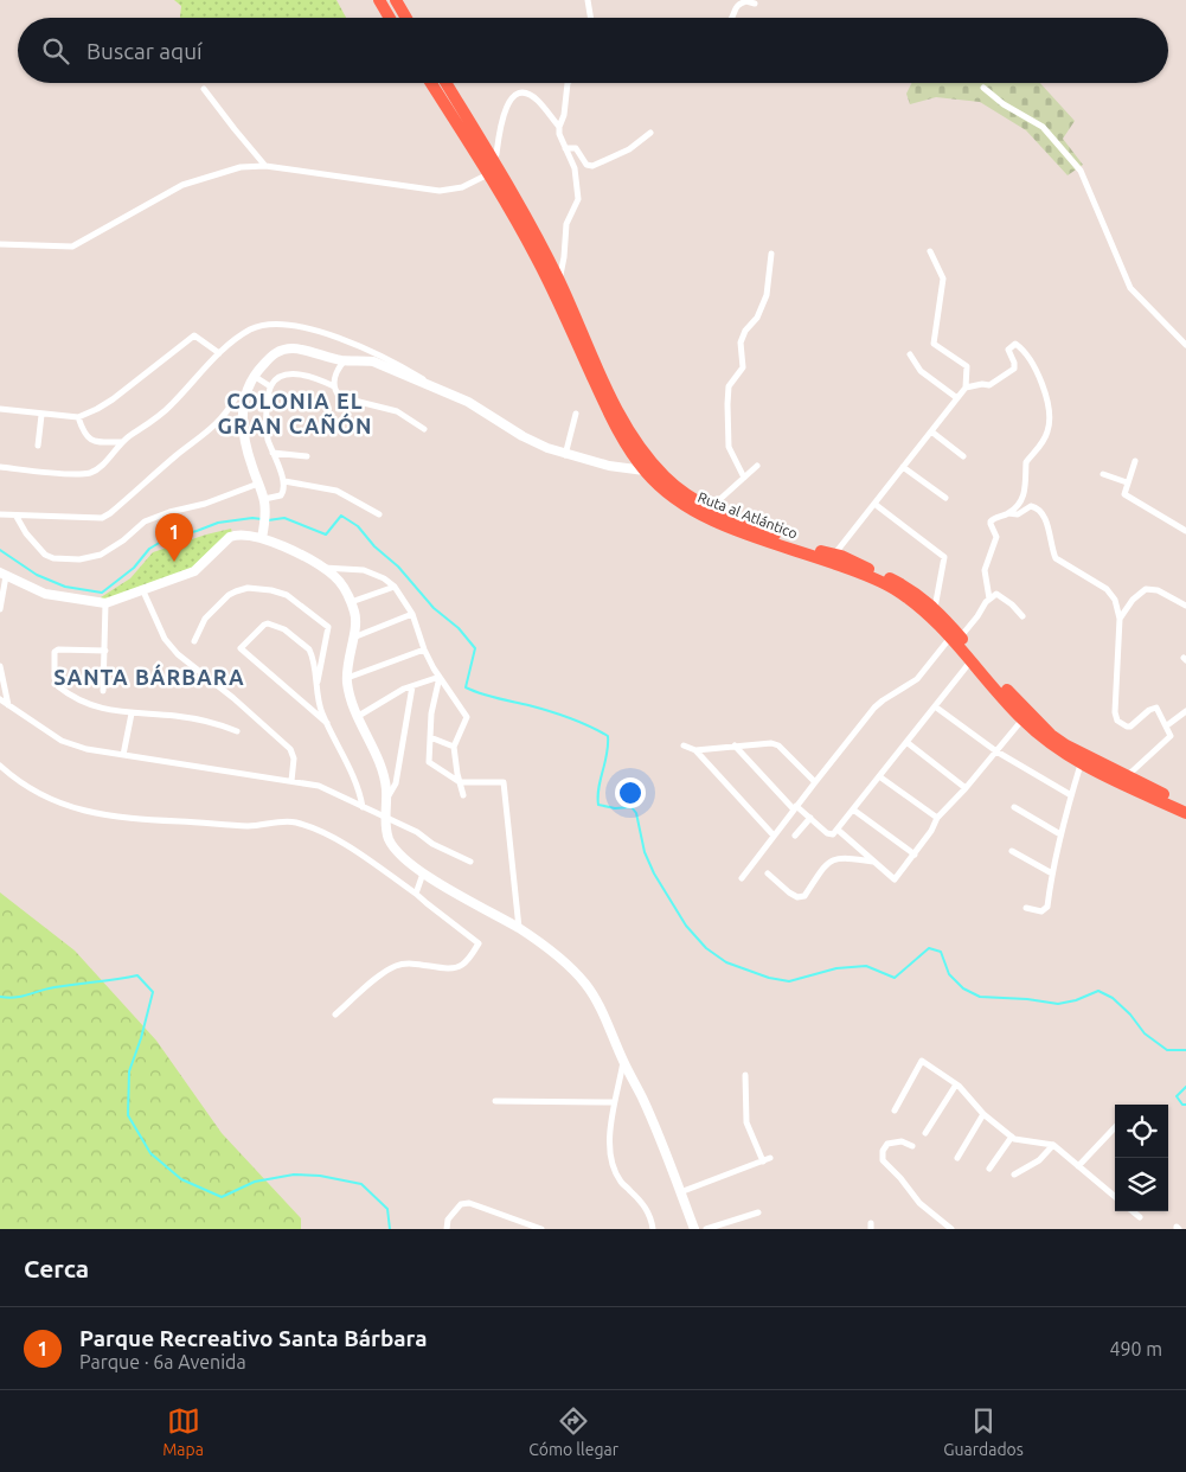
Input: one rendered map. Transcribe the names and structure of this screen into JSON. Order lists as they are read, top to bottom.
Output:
{
  "streets": {
    "highway": ["Ruta al Atlántico"]
  },
  "districts": ["COLONIA EL GRAN CAÑÓN", "SANTA BÁRBARA"],
  "page": {
    "search": "Buscar aquí",
    "pins": "1",
    "heading": "Cerca",
    "list": [
      {
        "mark": "1",
        "name": "Parque Recreativo Santa Bárbara",
        "note": "Parque · 6a Avenida",
        "value": "490 m"
      }
    ],
    "nav": ["Mapa", "Cómo llegar", "Guardados"]
  }
}
